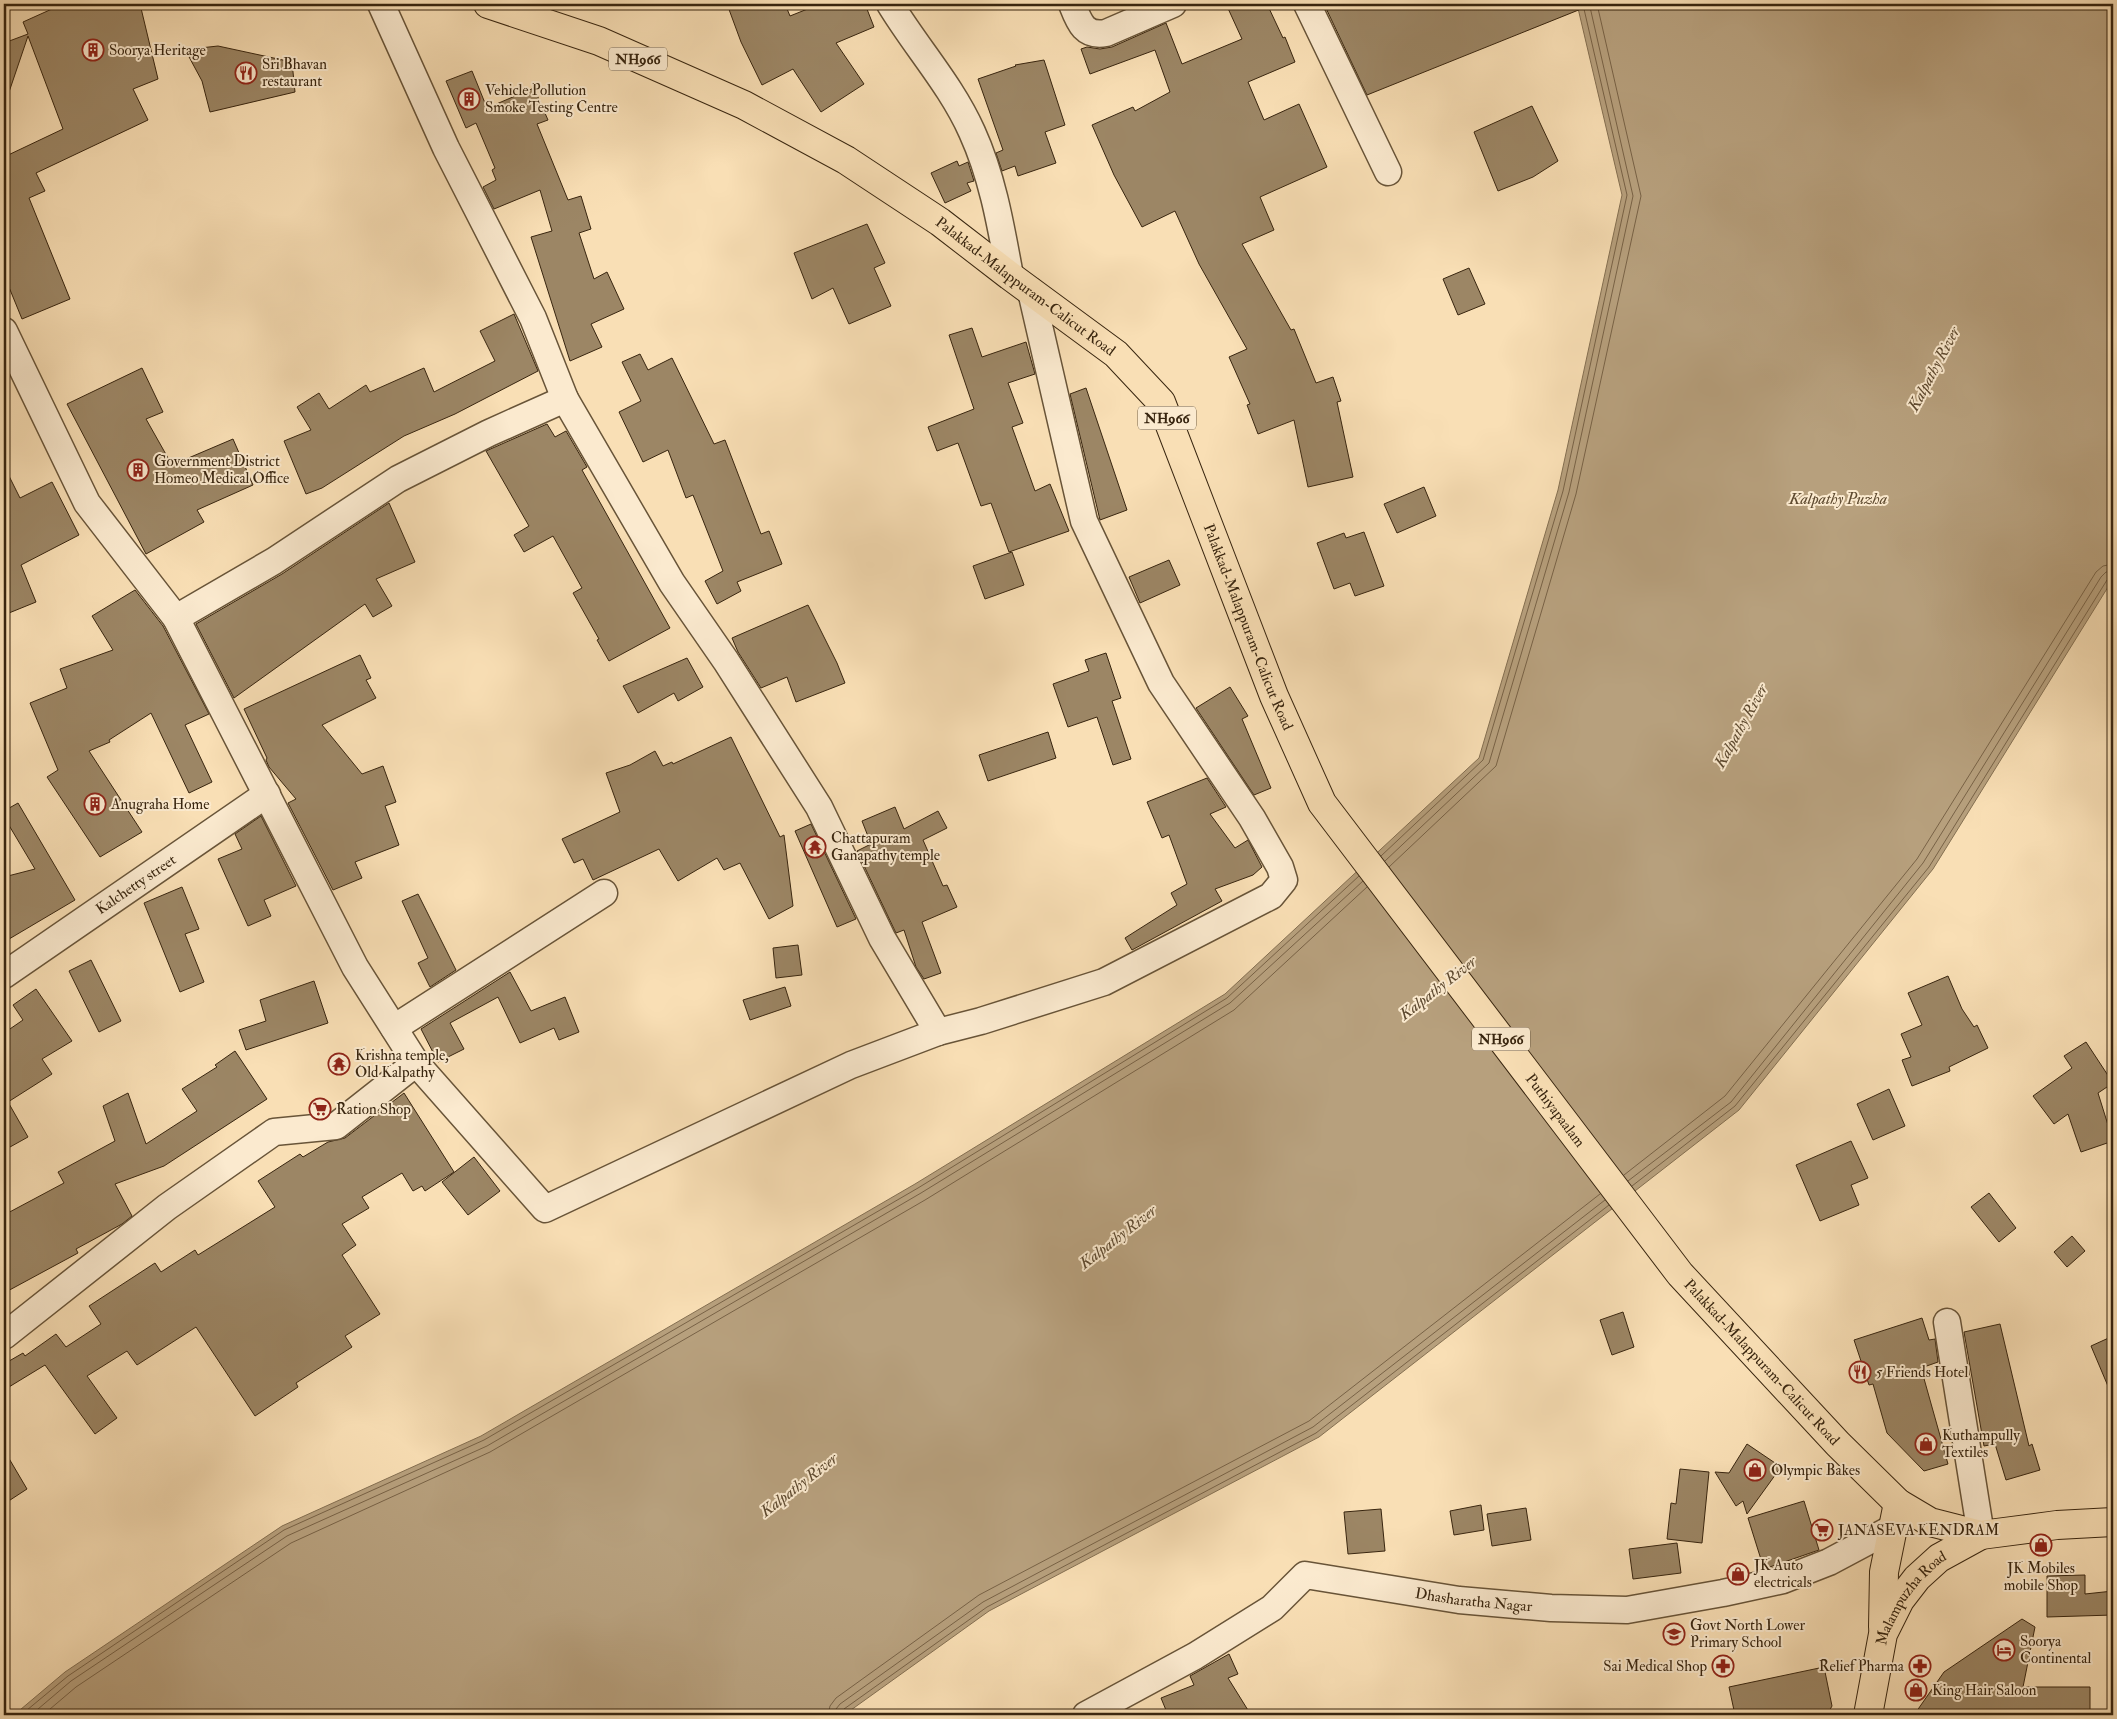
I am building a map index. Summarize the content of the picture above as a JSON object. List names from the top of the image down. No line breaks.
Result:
{"streets":{"main road":["NH966","Palakkad-Malappuram-Calicut Road","Puthiyapaalam","Malampuzha Road"],"street":["Kalchetty street","Dhasharatha Nagar"]},"crossings":[["Palakkad-Malappuram-Calicut Road","Puthiyapaalam"],["Palakkad-Malappuram-Calicut Road","Dhasharatha Nagar"],["Palakkad-Malappuram-Calicut Road","Malampuzha Road"]],"water":["Kalpathy River","Kalpathy Puzha"],"places":{"building":["Soorya Heritage","Vehicle Pollution Smoke Testing Centre","Government District Homeo Medical Office","Anugraha Home"],"restaurant":["Sri Bhavan restaurant","5 Friends Hotel"],"temple":["Chattapuram Ganapathy temple","Krishna temple, Old Kalpathy"],"supermarket":["Ration Shop","JANASEVA KENDRAM"],"shop":["Kuthampully Textiles","Olympic Bakes","JK Mobiles mobile Shop","JK Auto electricals","King Hair Saloon"],"school or university":["Govt North Lower Primary School"],"hotel":["Soorya Continental"],"pharmacy":["Sai Medical Shop","Relief Pharma"]}}
